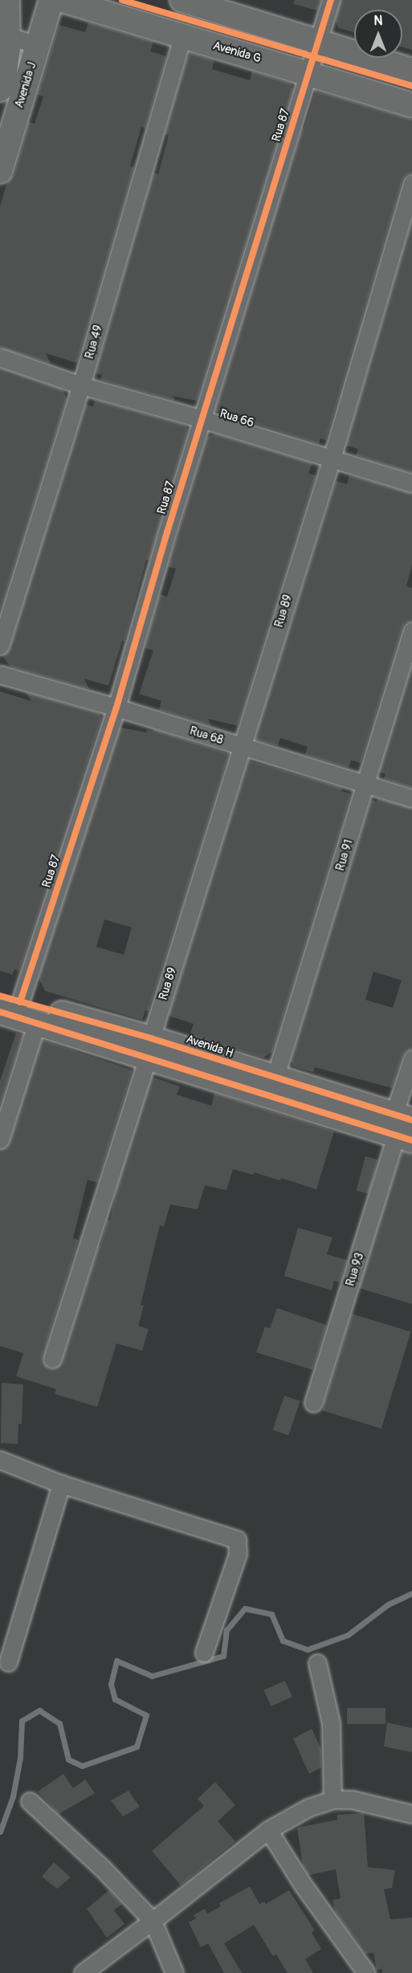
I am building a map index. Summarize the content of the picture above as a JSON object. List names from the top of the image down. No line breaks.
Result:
{"streets":{"street":["Avenida G","Avenida J","Rua 87","Rua 49","Rua 66","Rua 89","Rua 68","Rua 91","Avenida H","Rua 93"]},"crossings":[["Avenida G","Rua 87"],["Avenida G","Rua 49"],["Rua 87","Rua 66"],["Rua 87","Rua 68"],["Rua 87","Avenida H"],["Rua 49","Rua 66"],["Rua 66","Rua 89"],["Rua 89","Rua 68"],["Rua 89","Avenida H"],["Rua 68","Rua 91"],["Rua 91","Avenida H"],["Avenida H","Rua 93"]],"north":"top"}
